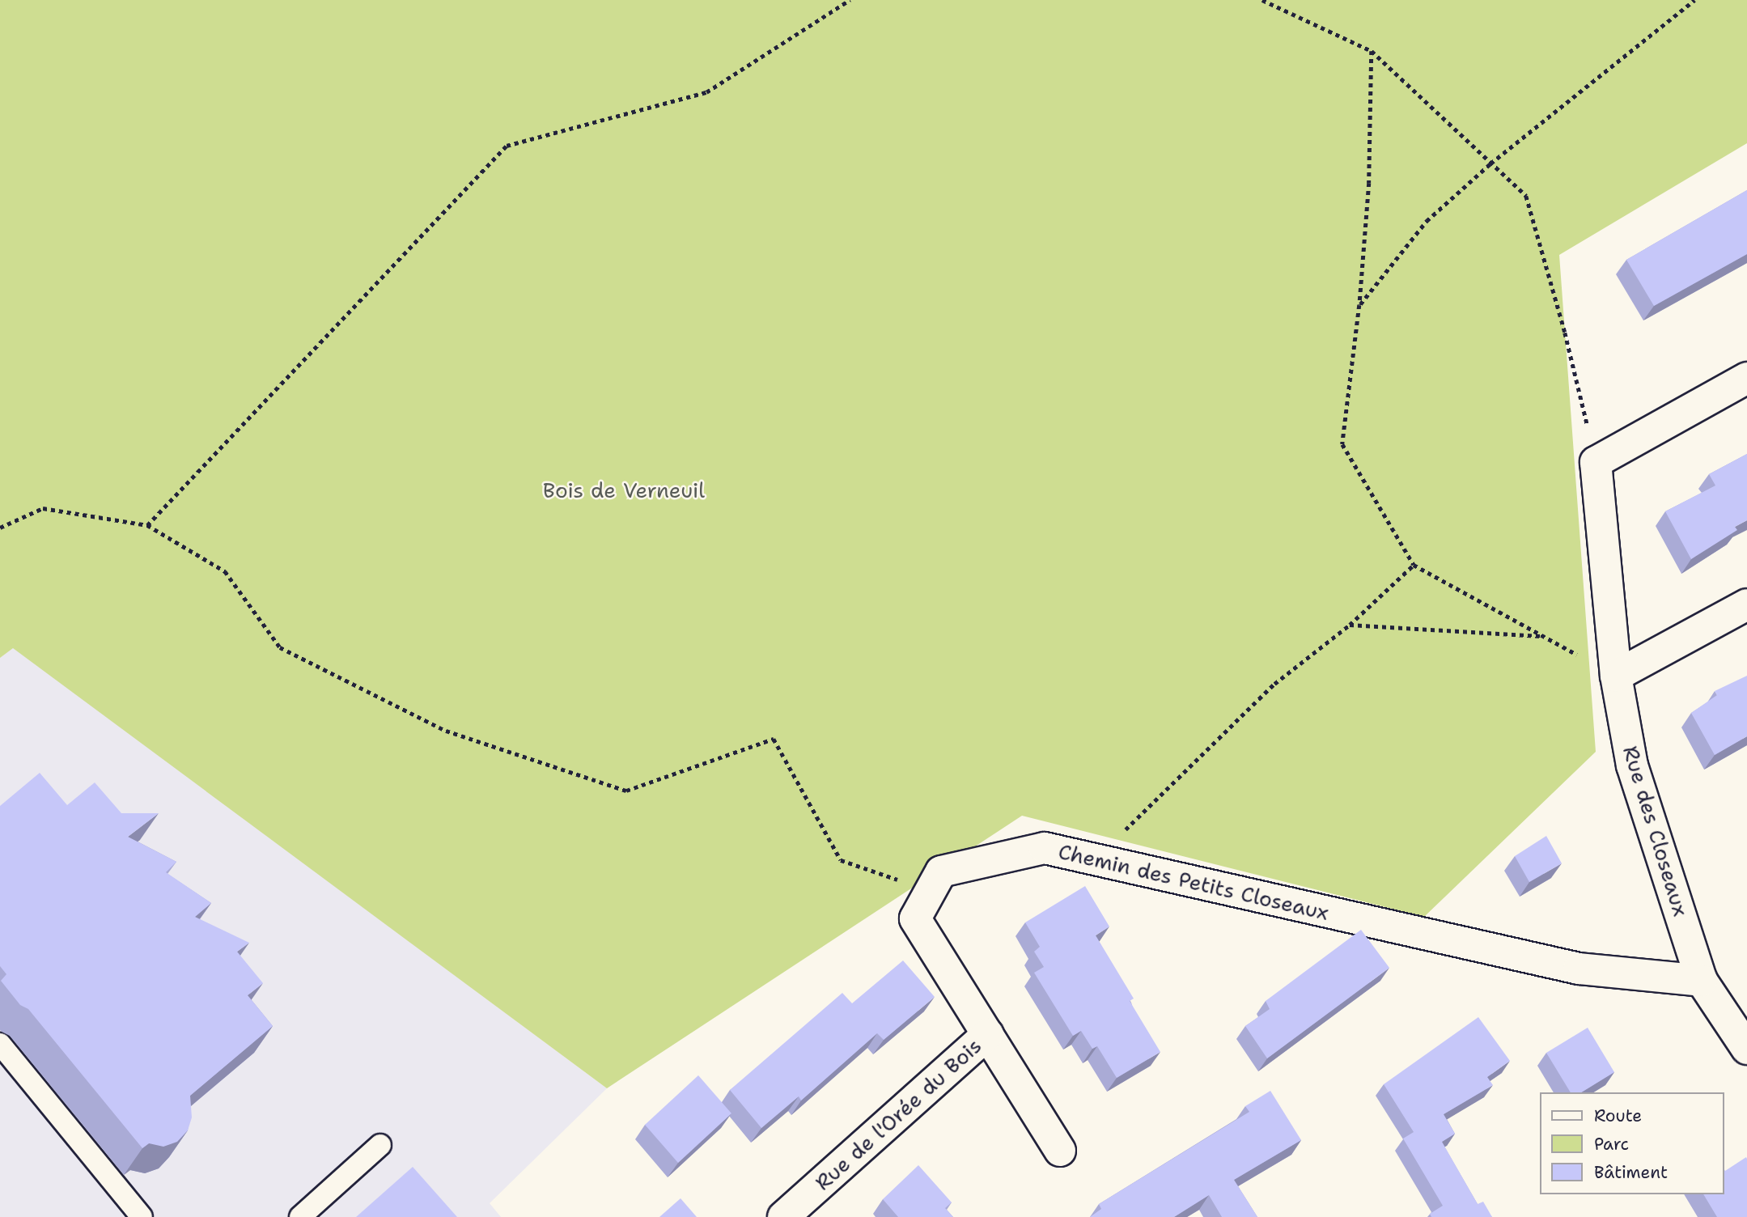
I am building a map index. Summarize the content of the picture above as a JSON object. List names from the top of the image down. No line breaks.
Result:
{"streets":{"street":["Rue des Closeaux","Chemin des Petits Closeaux","Rue de l'Orée du Bois"]},"crossings":[["Rue des Closeaux","Chemin des Petits Closeaux"],["Chemin des Petits Closeaux","Rue de l'Orée du Bois"]],"parks":["Bois de Verneuil"],"legend":["Route","Parc","Bâtiment"]}
